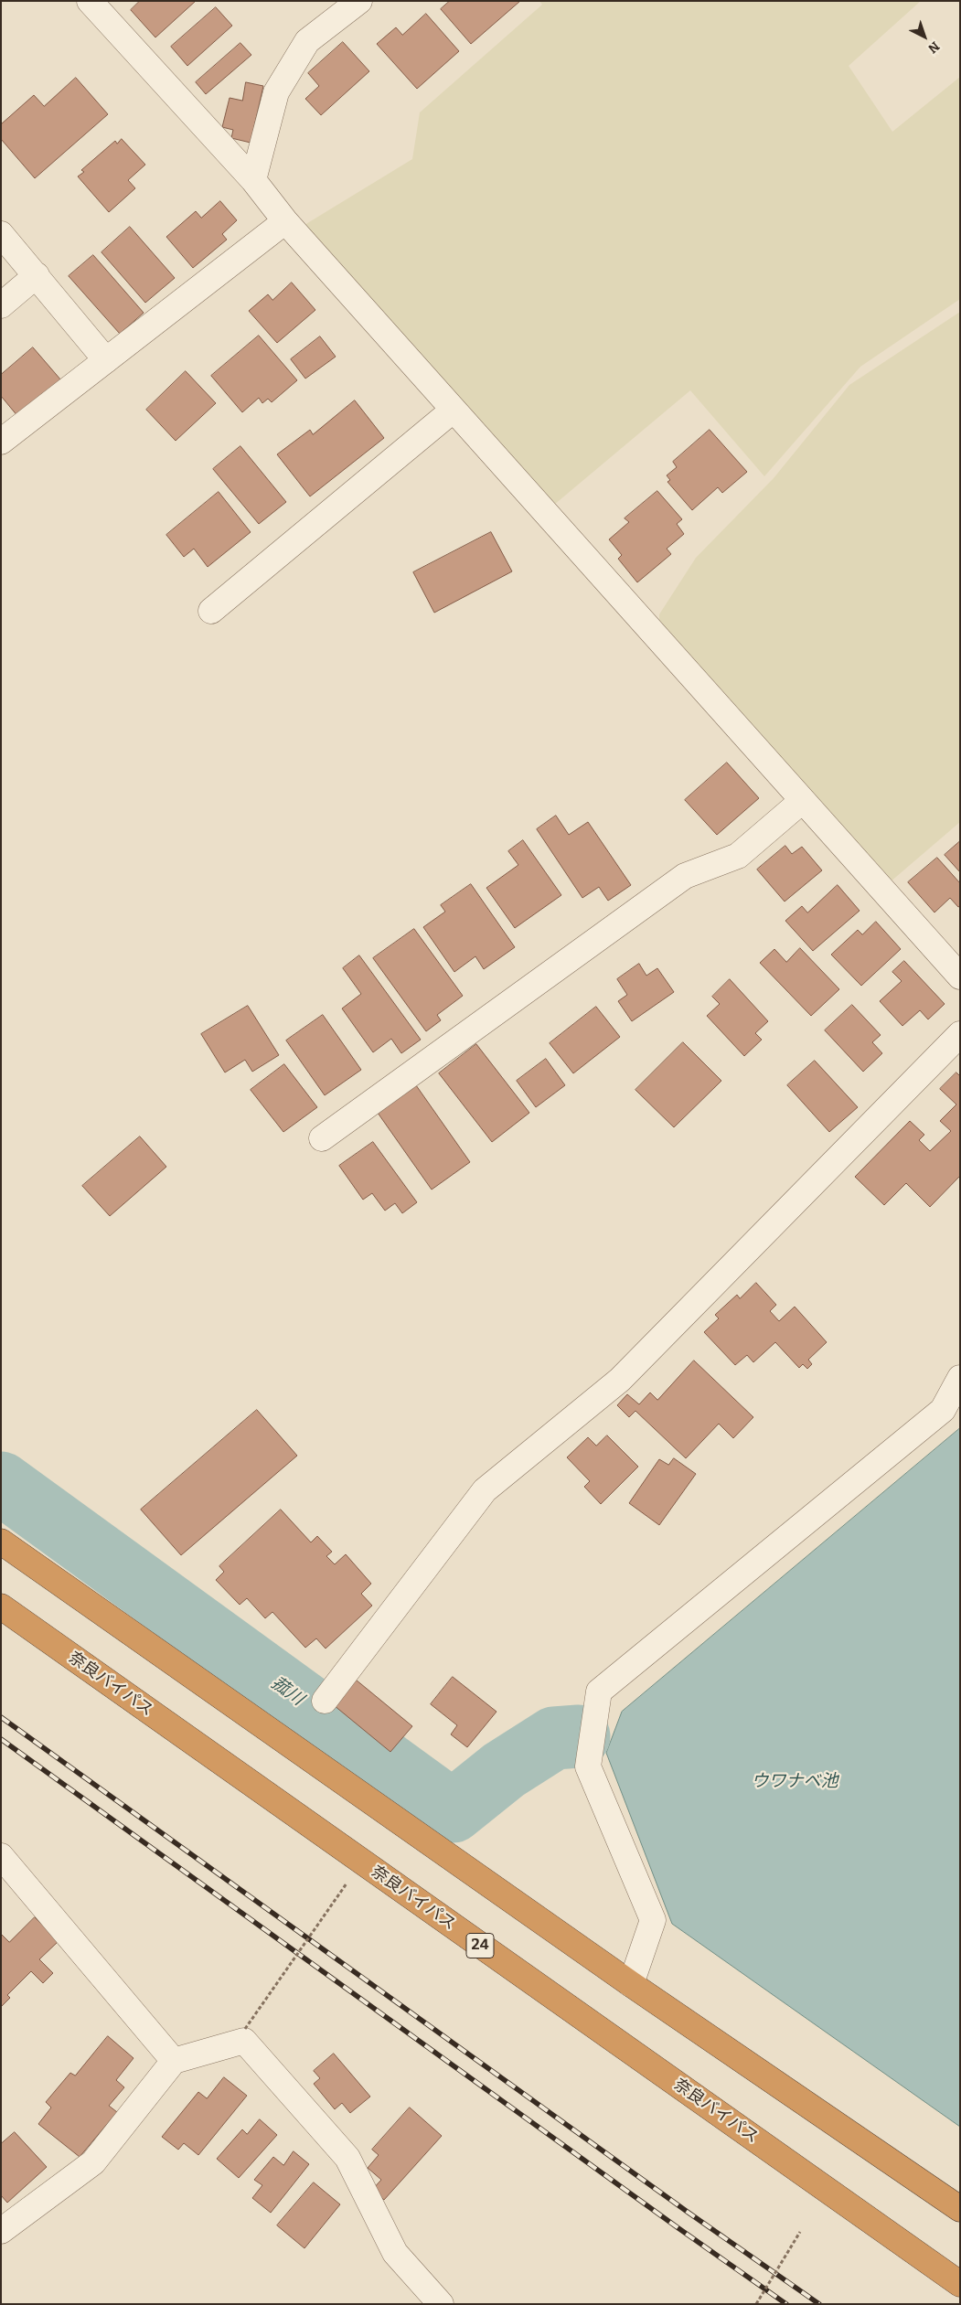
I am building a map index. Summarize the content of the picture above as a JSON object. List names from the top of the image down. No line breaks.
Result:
{"streets":{"highway":["奈良バイパス","24"]},"water":["菰川","ウワナベ池"],"north":"bottom right"}
